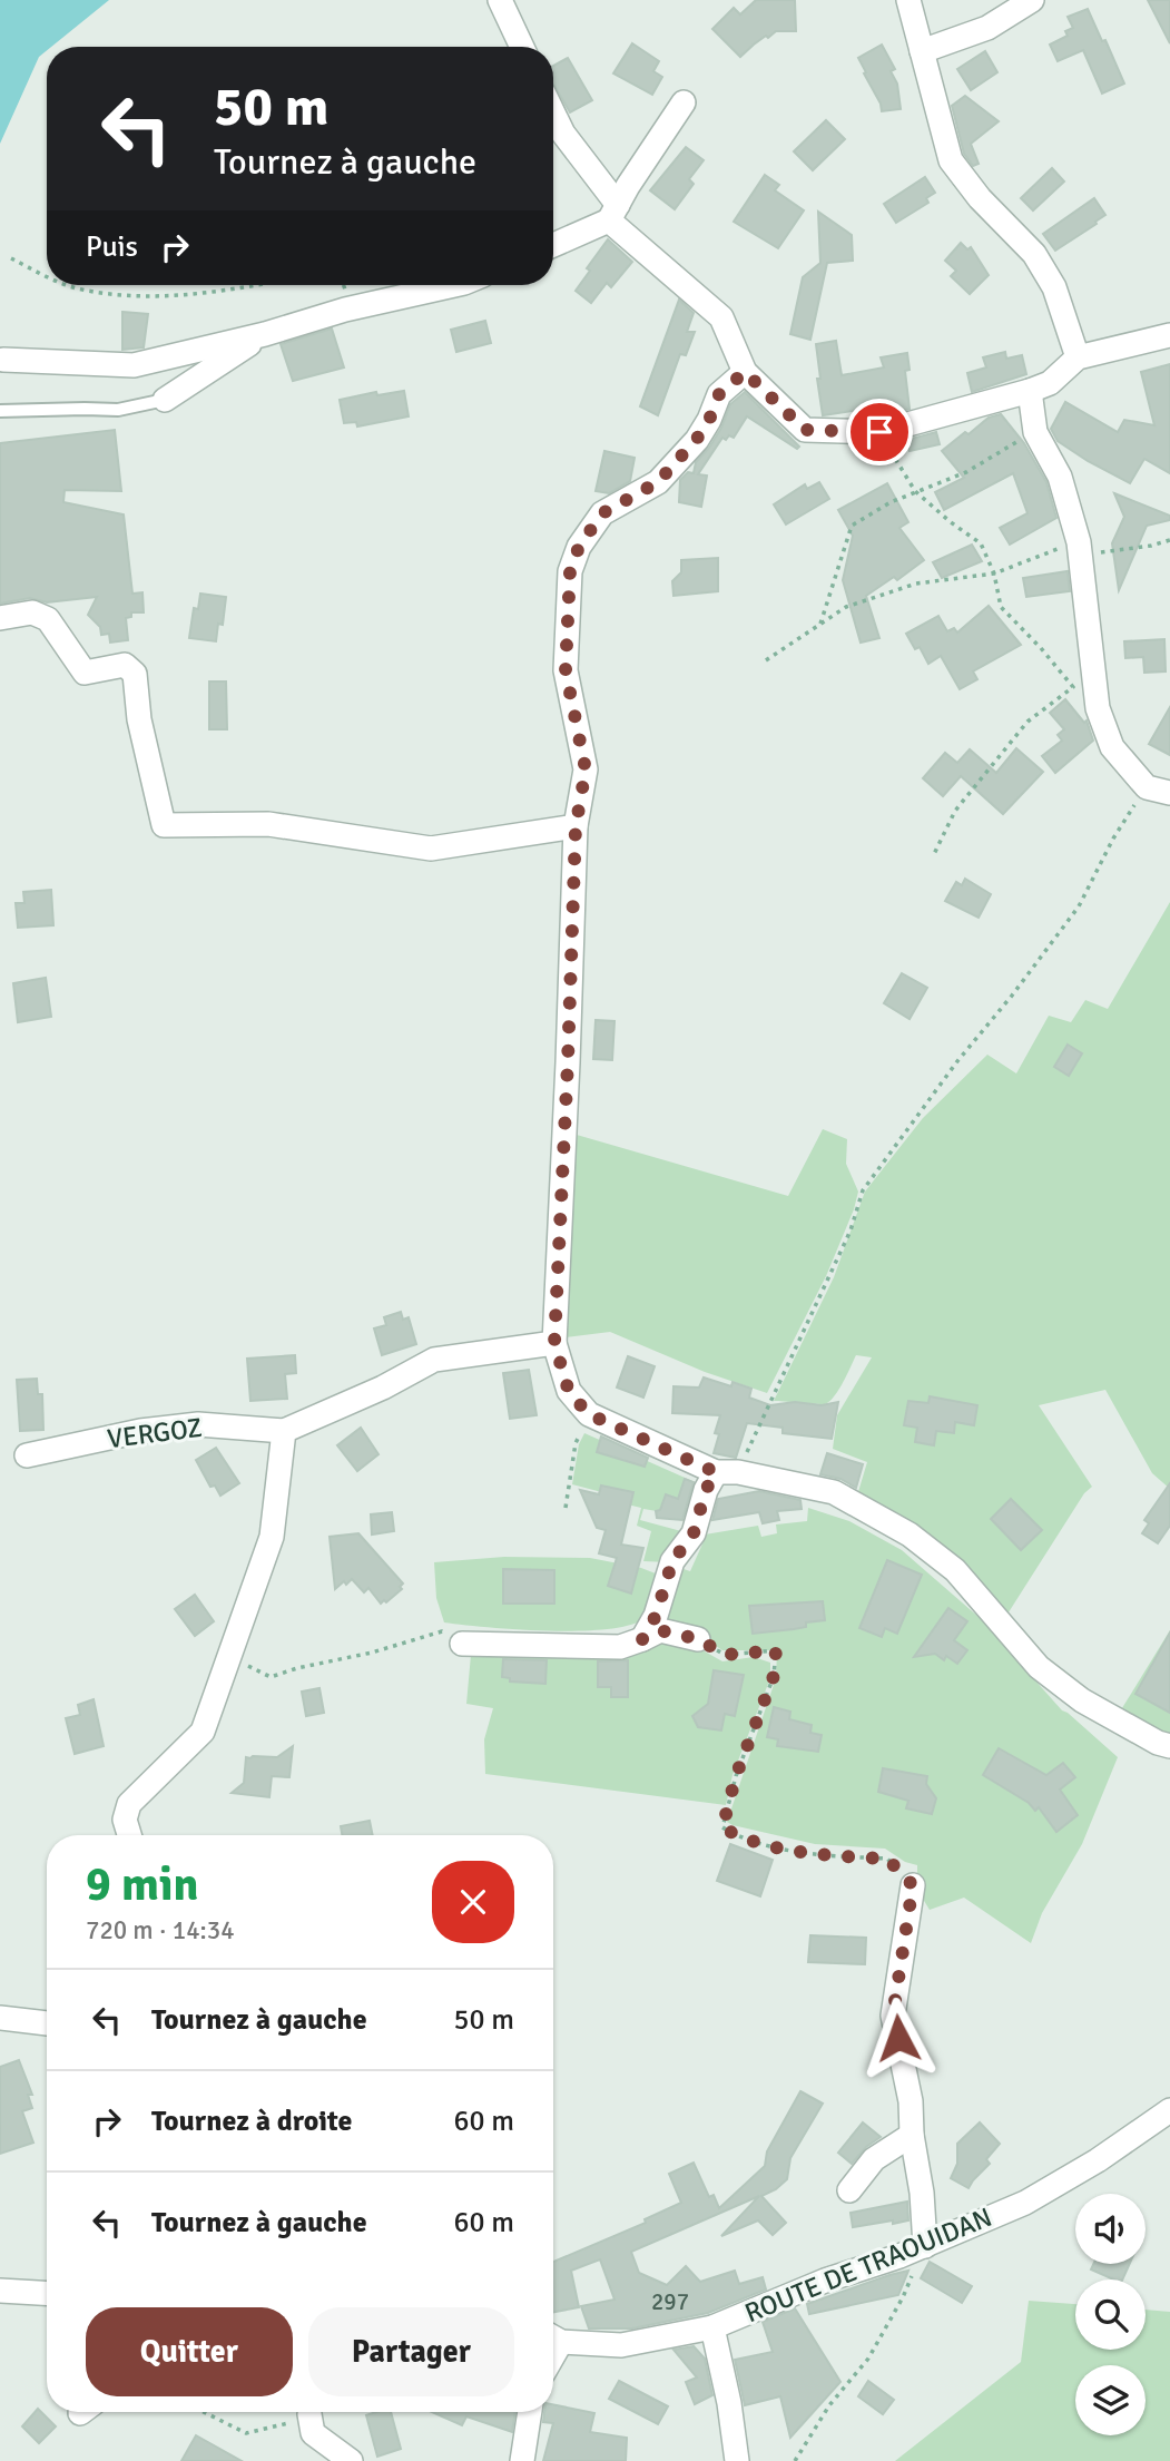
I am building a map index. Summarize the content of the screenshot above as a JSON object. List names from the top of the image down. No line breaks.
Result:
{"streets":{"street":["VERGOZ","ROUTE DE TRAOUIDAN"]},"house_numbers":["297"],"page":{"turn":["50 m","Tournez à gauche"],"then":"Puis","heading":["9 min","720 m · 14:34"],"list":[{"name":"Tournez à gauche","value":"50 m"},{"name":"Tournez à droite","value":"60 m"},{"name":"Tournez à gauche","value":"60 m"}],"buttons":["Quitter","Partager"]}}
